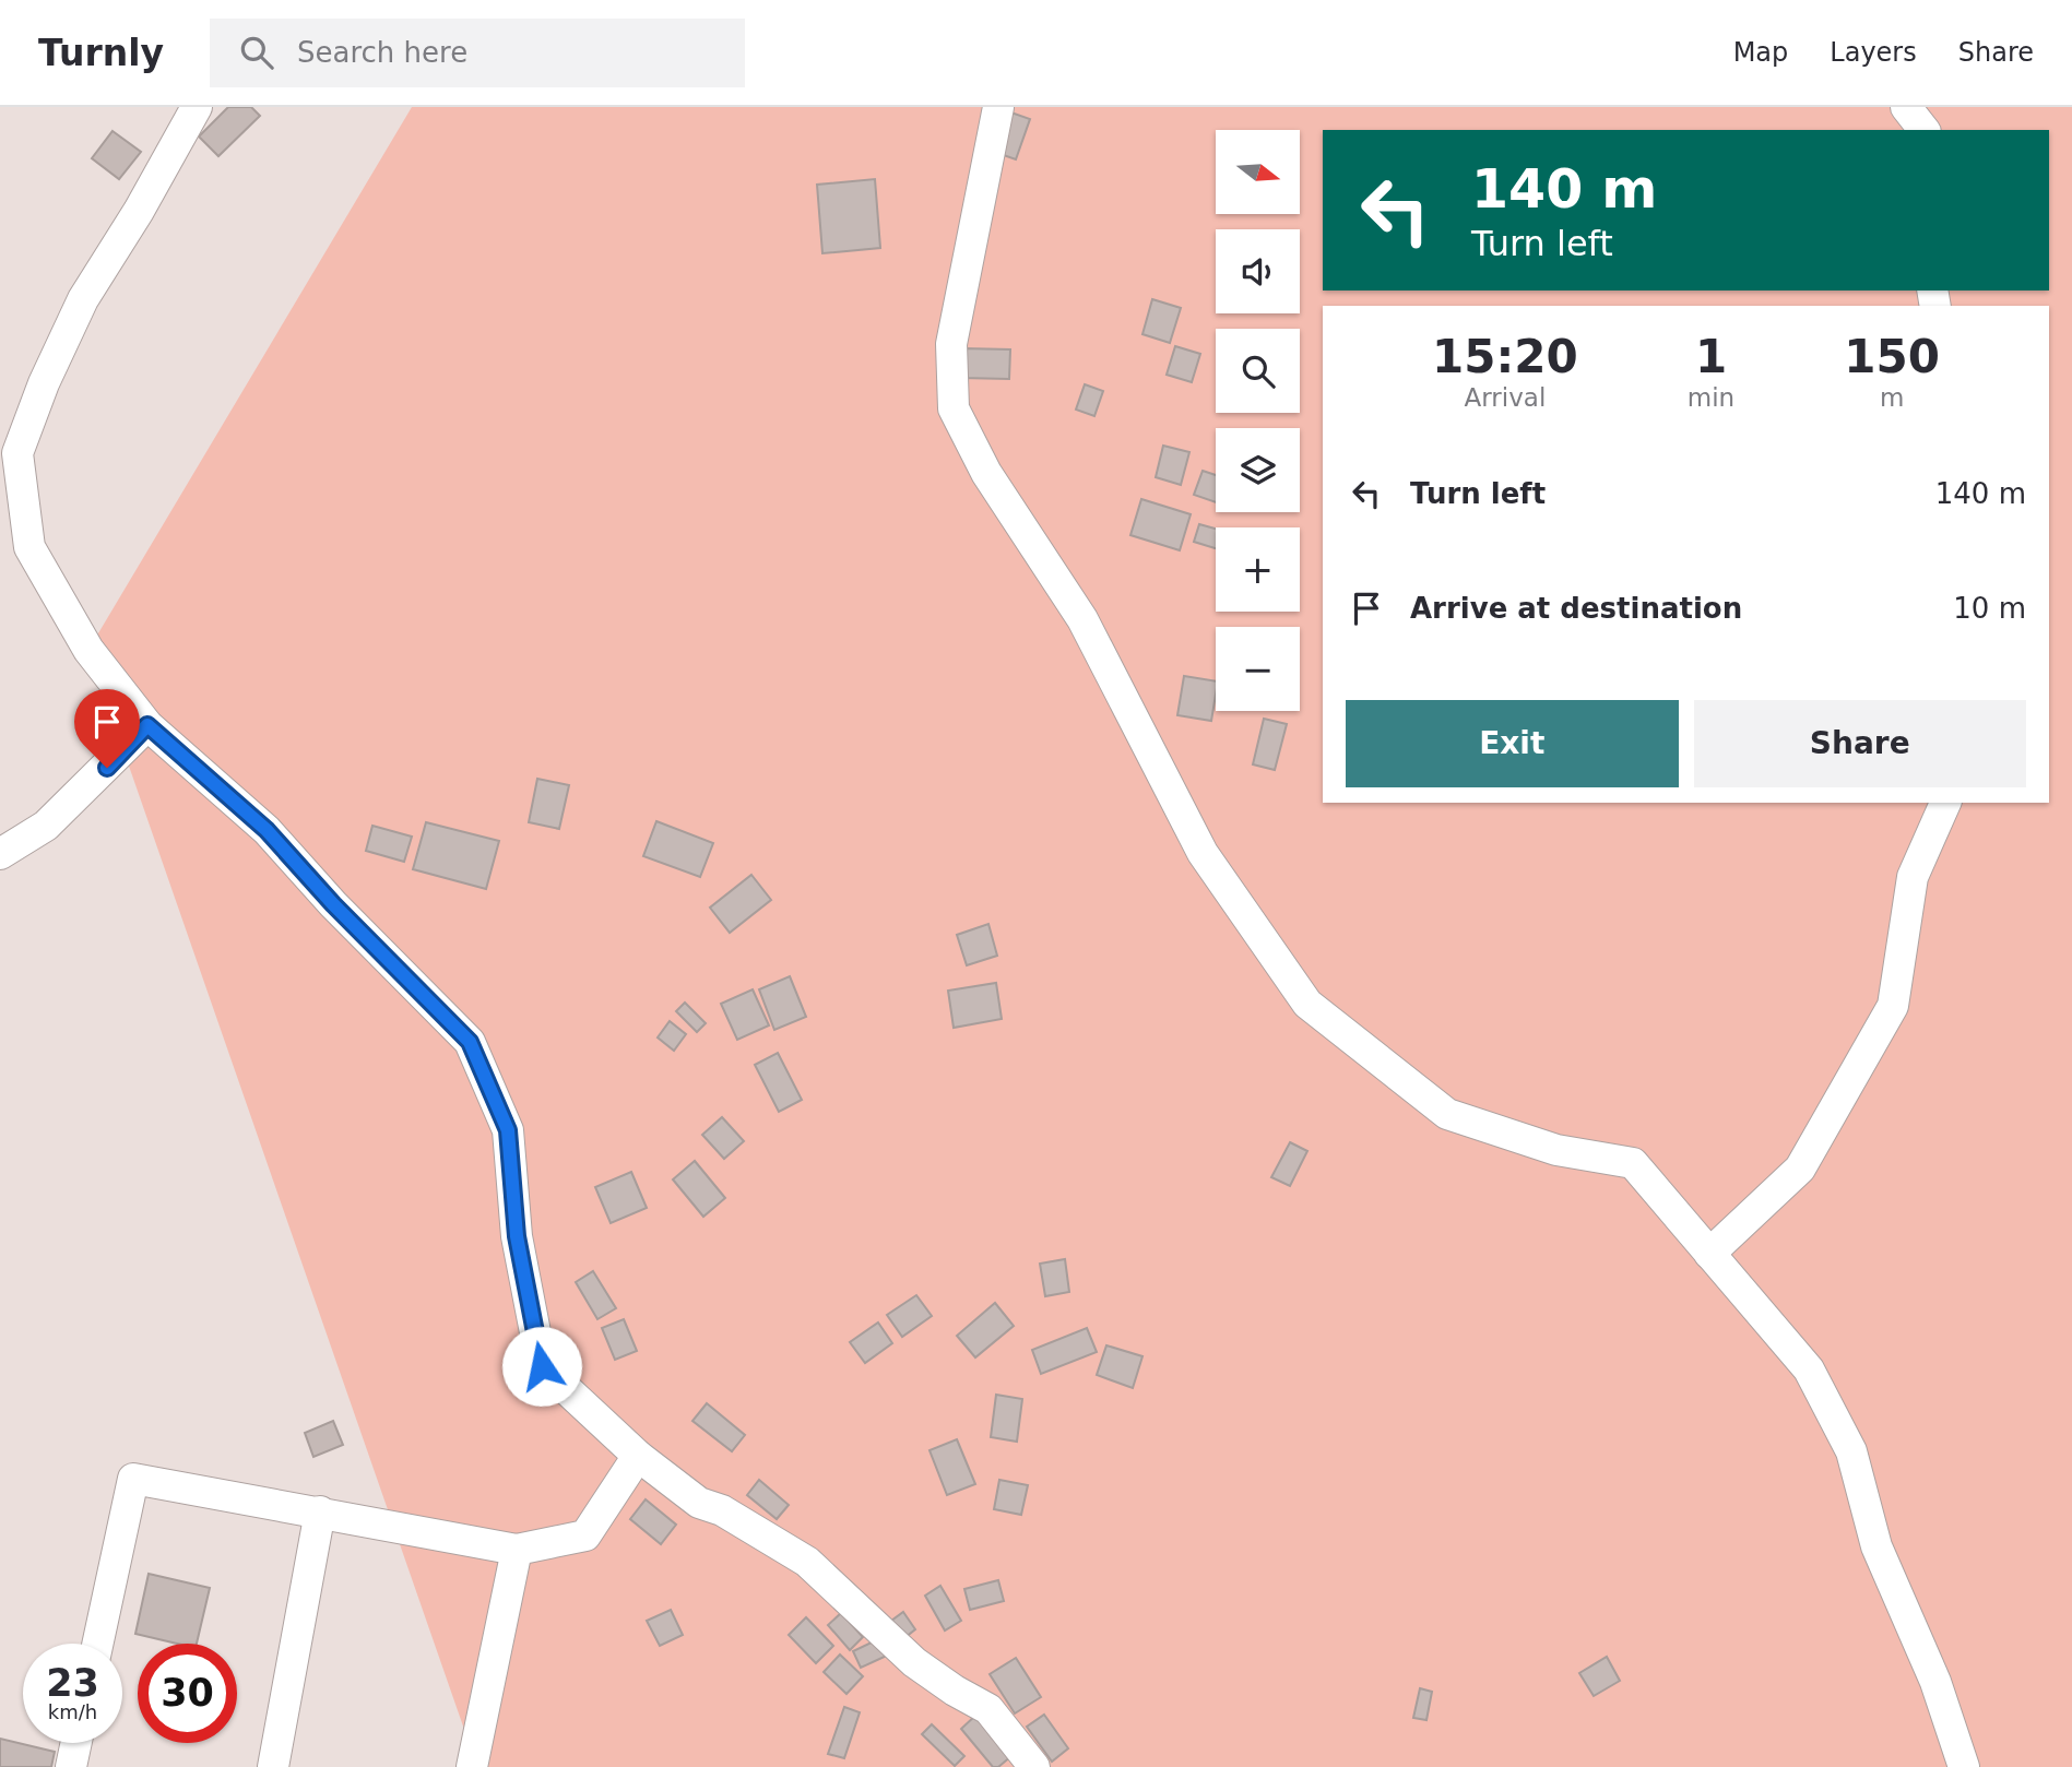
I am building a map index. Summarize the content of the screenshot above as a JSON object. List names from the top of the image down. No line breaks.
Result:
{"north":"right","page":{"header":"Turnly","search":"Search here","nav":["Map","Layers","Share"],"map_buttons":["+","−"],"turn":["140 m","Turn left"],"eta":["15:20","Arrival","1","min","150","m"],"list":[{"name":"Turn left","value":"140 m"},{"name":"Arrive at destination","value":"10 m"}],"buttons":["Exit","Share"],"speed":"23 km/h","limit":"30"}}
